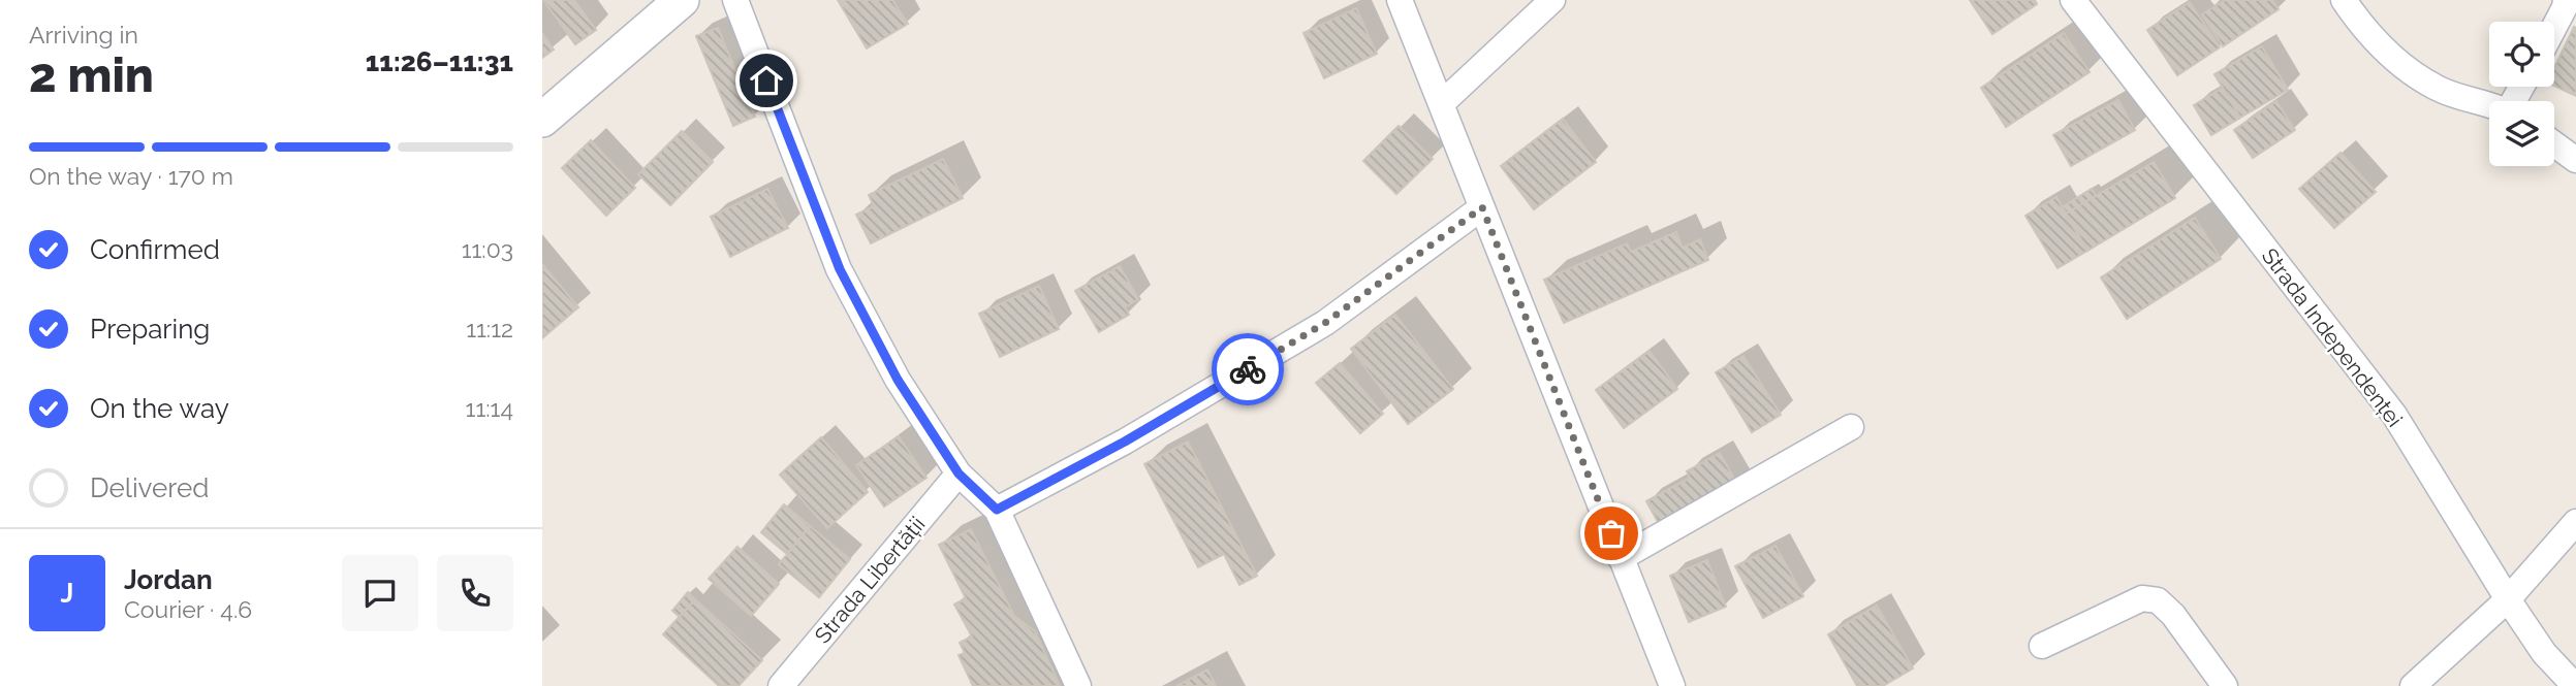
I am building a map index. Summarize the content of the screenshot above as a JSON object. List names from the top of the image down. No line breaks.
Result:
{"streets":{"street":["Strada Independenței","Strada Libertății"]},"page":{"heading":["2 min","Arriving in","11:26–11:31"],"panel":["Jordan","Courier · 4.6"],"bar":"On the way · 170 m","list":[["Confirmed","11:03"],["Preparing","11:12"],["On the way","11:14"],"Delivered"],"round":"J"}}
